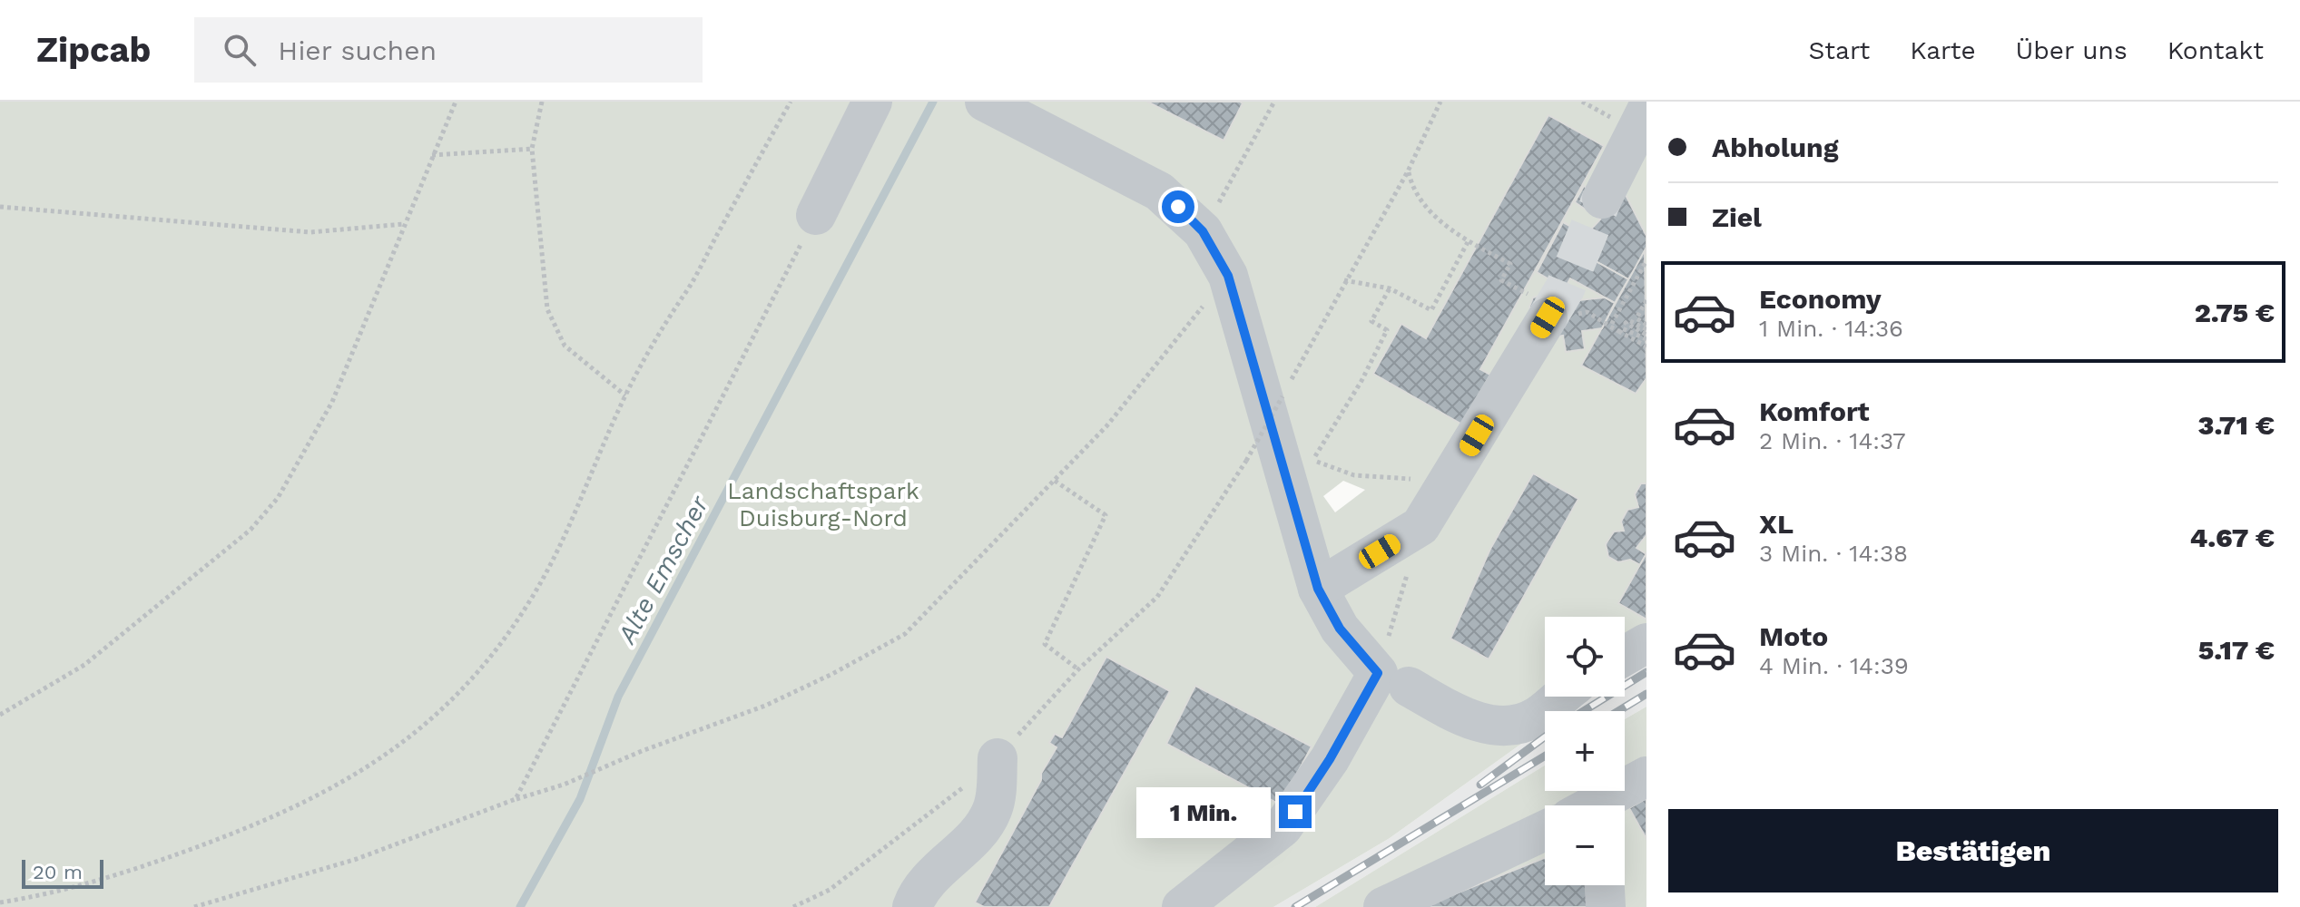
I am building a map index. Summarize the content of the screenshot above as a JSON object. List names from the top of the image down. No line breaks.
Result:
{"water":["Alte Emscher"],"parks":["Landschaftspark Duisburg-Nord"],"scale_bar":"20 m","page":{"header":"Zipcab","search":"Hier suchen","nav":["Start","Karte","Über uns","Kontakt"],"banner":["Abholung","Ziel"],"list":[{"name":"Economy","note":"1 Min. · 14:36","value":"2.75 €"},{"name":"Komfort","note":"2 Min. · 14:37","value":"3.71 €"},{"name":"XL","note":"3 Min. · 14:38","value":"4.67 €"},{"name":"Moto","note":"4 Min. · 14:39","value":"5.17 €"}],"map_buttons":["+","−"],"bubble":"1 Min.","buttons":"Bestätigen","scale":"20 m"}}
